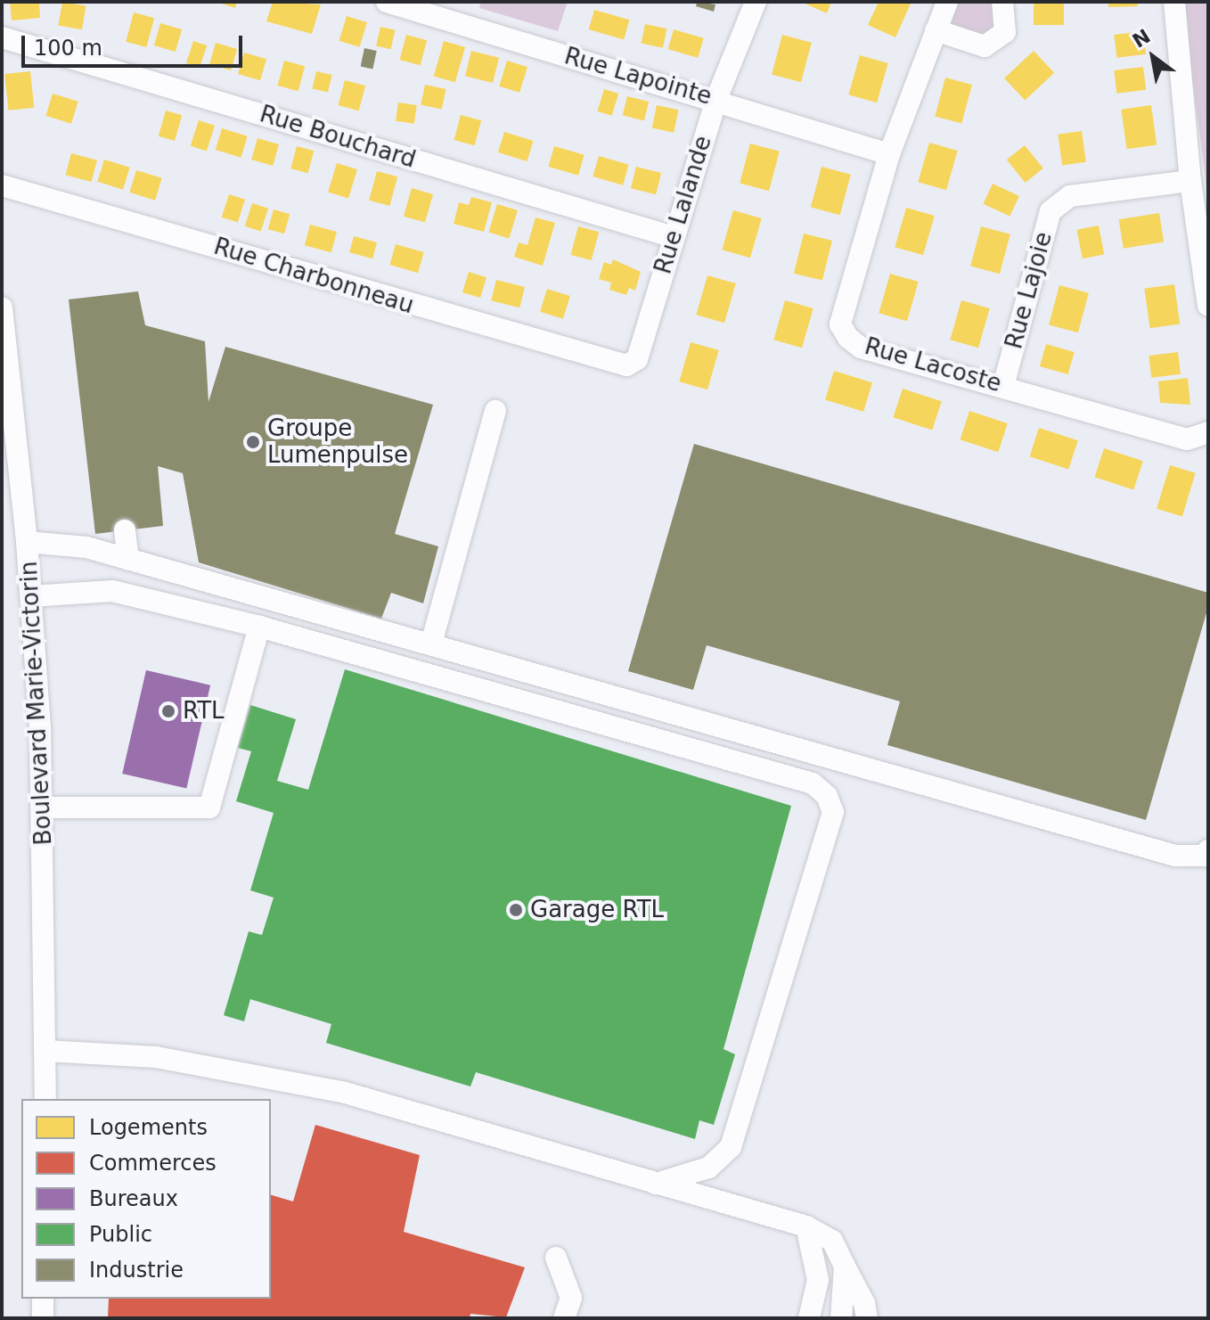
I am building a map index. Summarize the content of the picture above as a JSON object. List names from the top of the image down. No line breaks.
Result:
{"streets":{"street":["Rue Lapointe","Rue Bouchard","Rue Lalande","Rue Charbonneau","Rue Lajoie","Rue Lacoste","Boulevard Marie-Victorin"]},"crossings":[["Rue Lapointe","Rue Lalande"],["Rue Lapointe","Rue Lacoste"],["Rue Bouchard","Rue Lalande"],["Rue Lalande","Rue Charbonneau"],["Rue Lajoie","Rue Lacoste"]],"places":["Groupe Lumenpulse","RTL","Garage RTL"],"legend":["Logements","Commerces","Bureaux","Public","Industrie"],"scale_bar":"100 m","north":"top left"}
